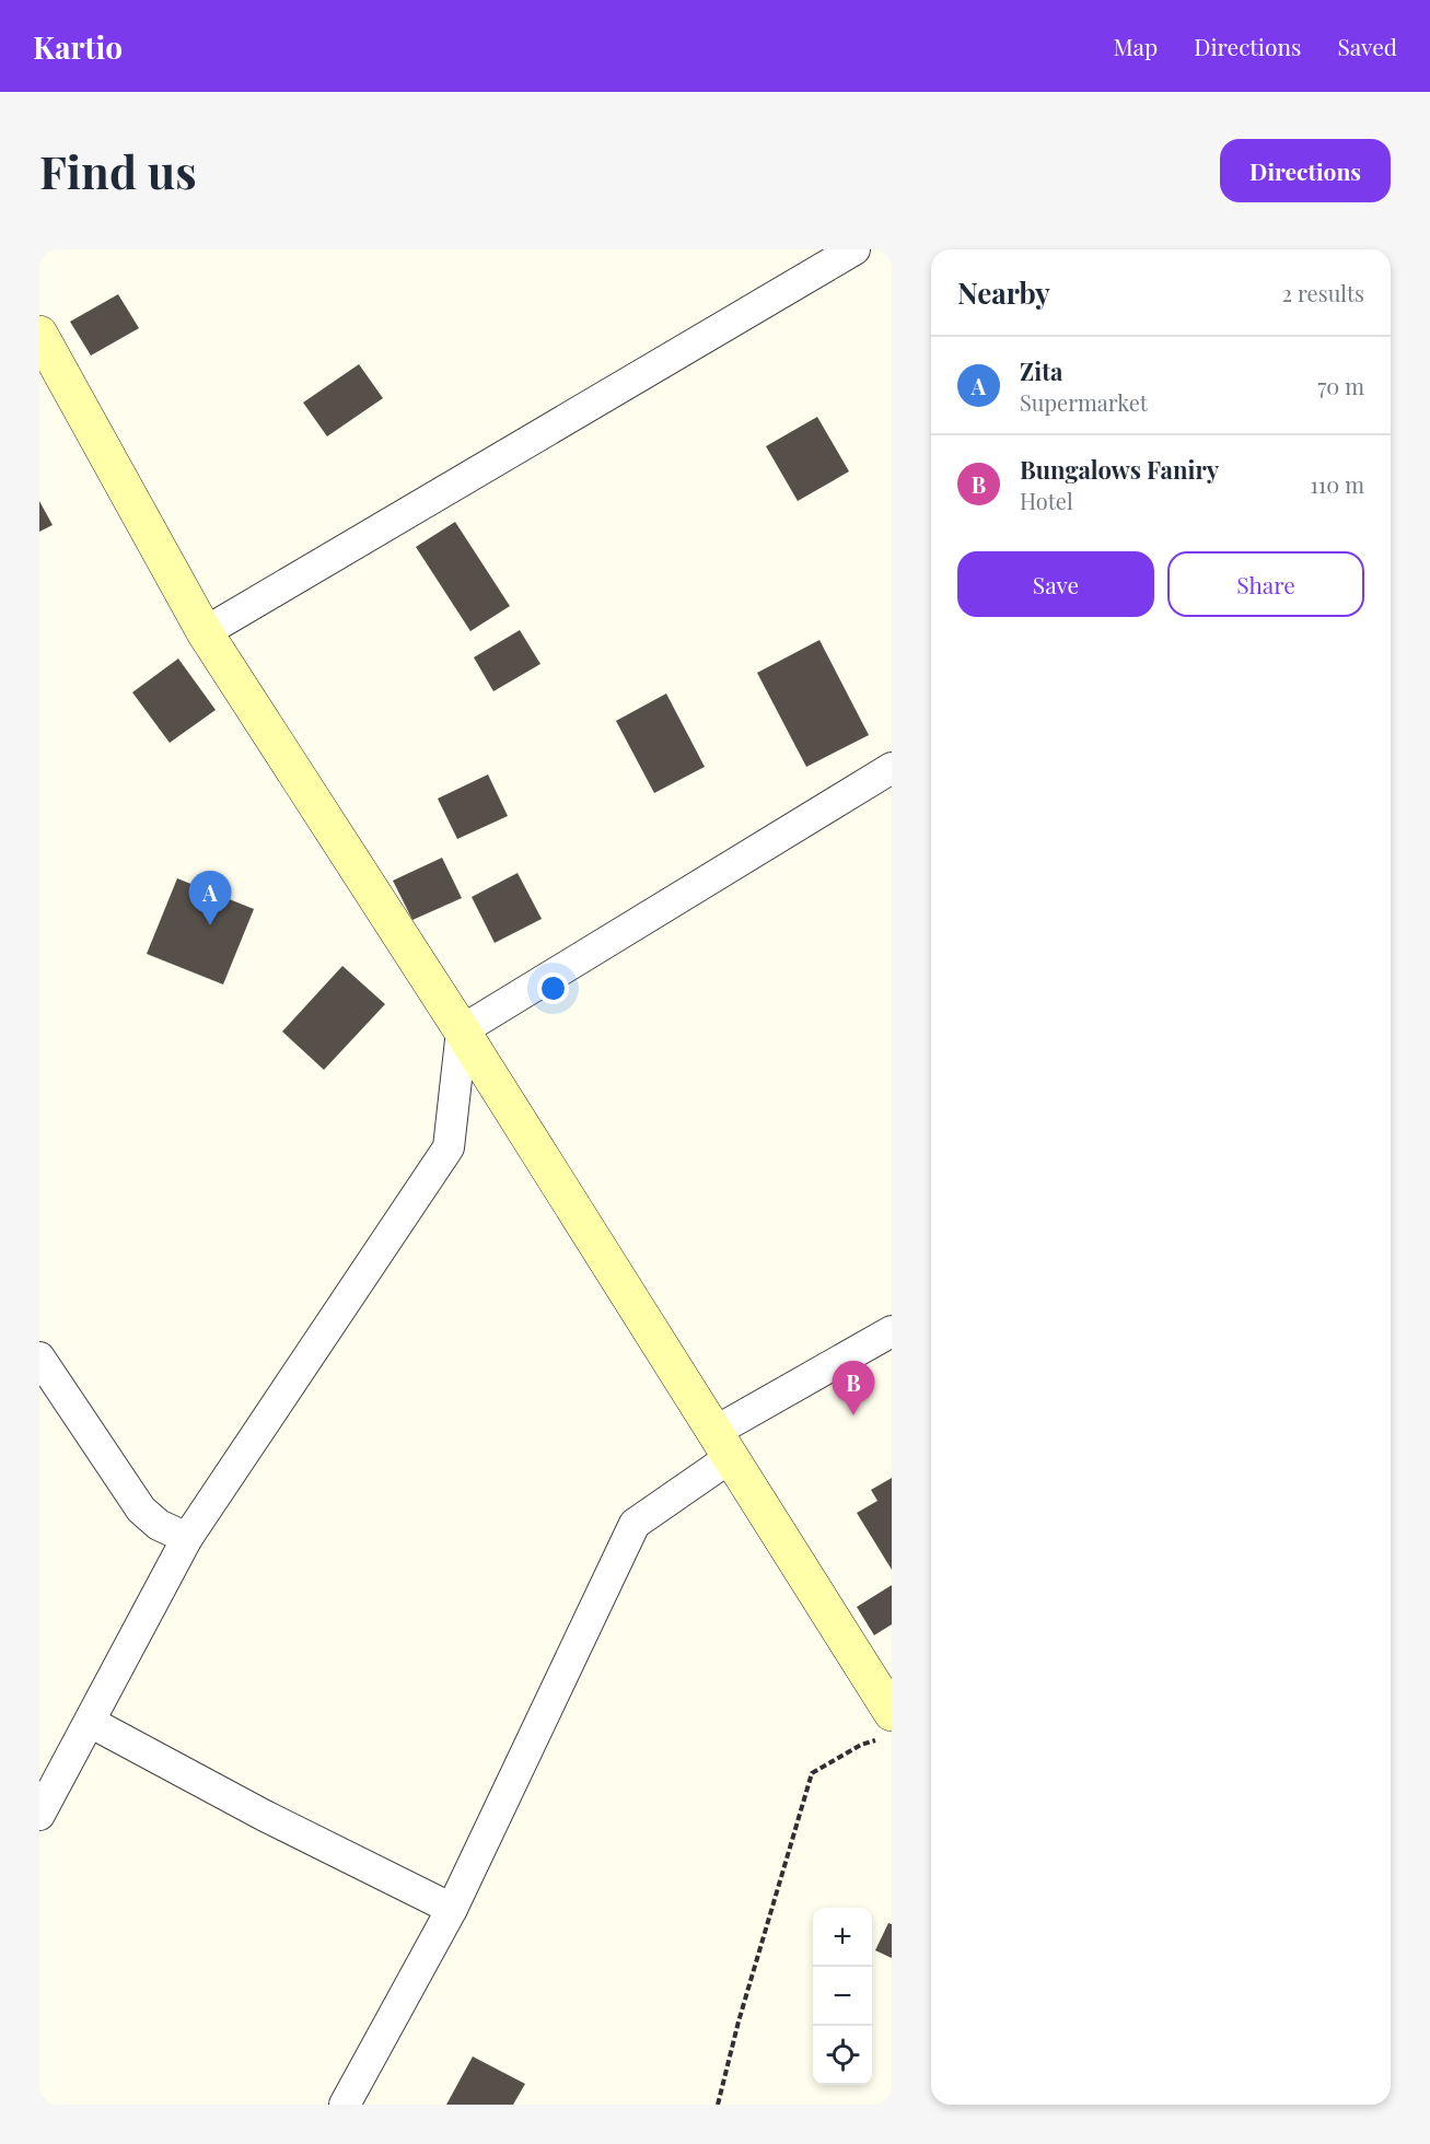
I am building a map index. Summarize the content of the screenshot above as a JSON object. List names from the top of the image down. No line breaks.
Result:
{"page":{"header":"Kartio","nav":["Map","Directions","Saved"],"buttons":["Directions",["Save","Share"]],"title":"Find us","heading":["Nearby","2 results"],"list":[{"mark":"A","name":"Zita","note":"Supermarket","value":"70 m"},{"mark":"B","name":"Bungalows Faniry","note":"Hotel","value":"110 m"}],"pins":["A","B"],"map_buttons":["+","−"]}}
